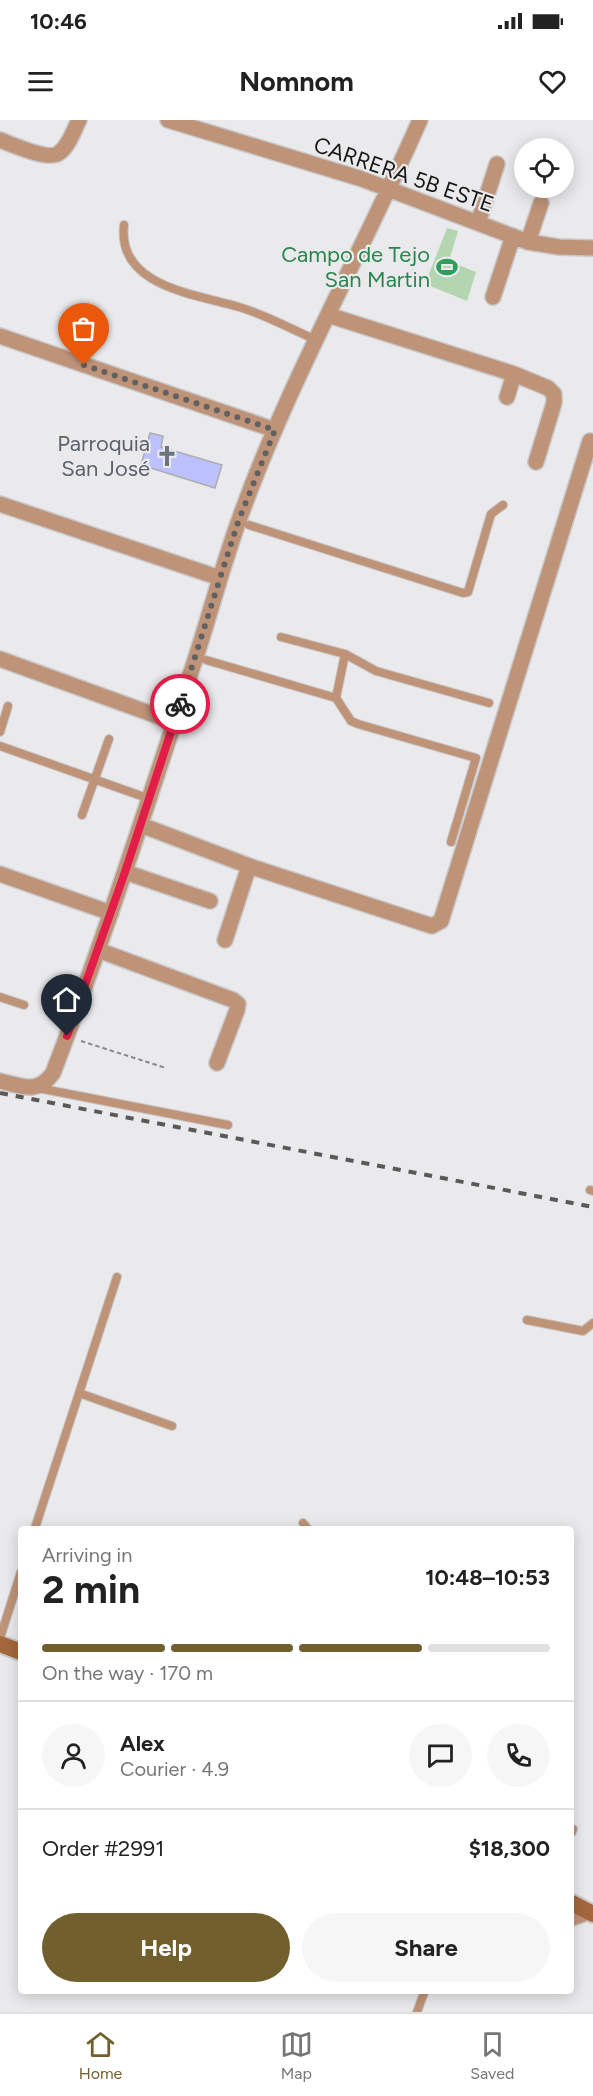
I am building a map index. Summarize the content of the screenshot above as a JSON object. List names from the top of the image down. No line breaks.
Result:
{"streets":{"street":["CARRERA 5B ESTE"]},"places":{"sports":["Campo de Tejo San Martin"],"church":["Parroquia San José"]},"page":{"status":"10:46","header":"Nomnom","heading":["2 min","Arriving in","10:48–10:53"],"panel":["Alex","Courier · 4.9","Order #2991","$18,300"],"bar":"On the way · 170 m","buttons":["Help","Share"],"tabs":["Home","Map","Saved"]}}
